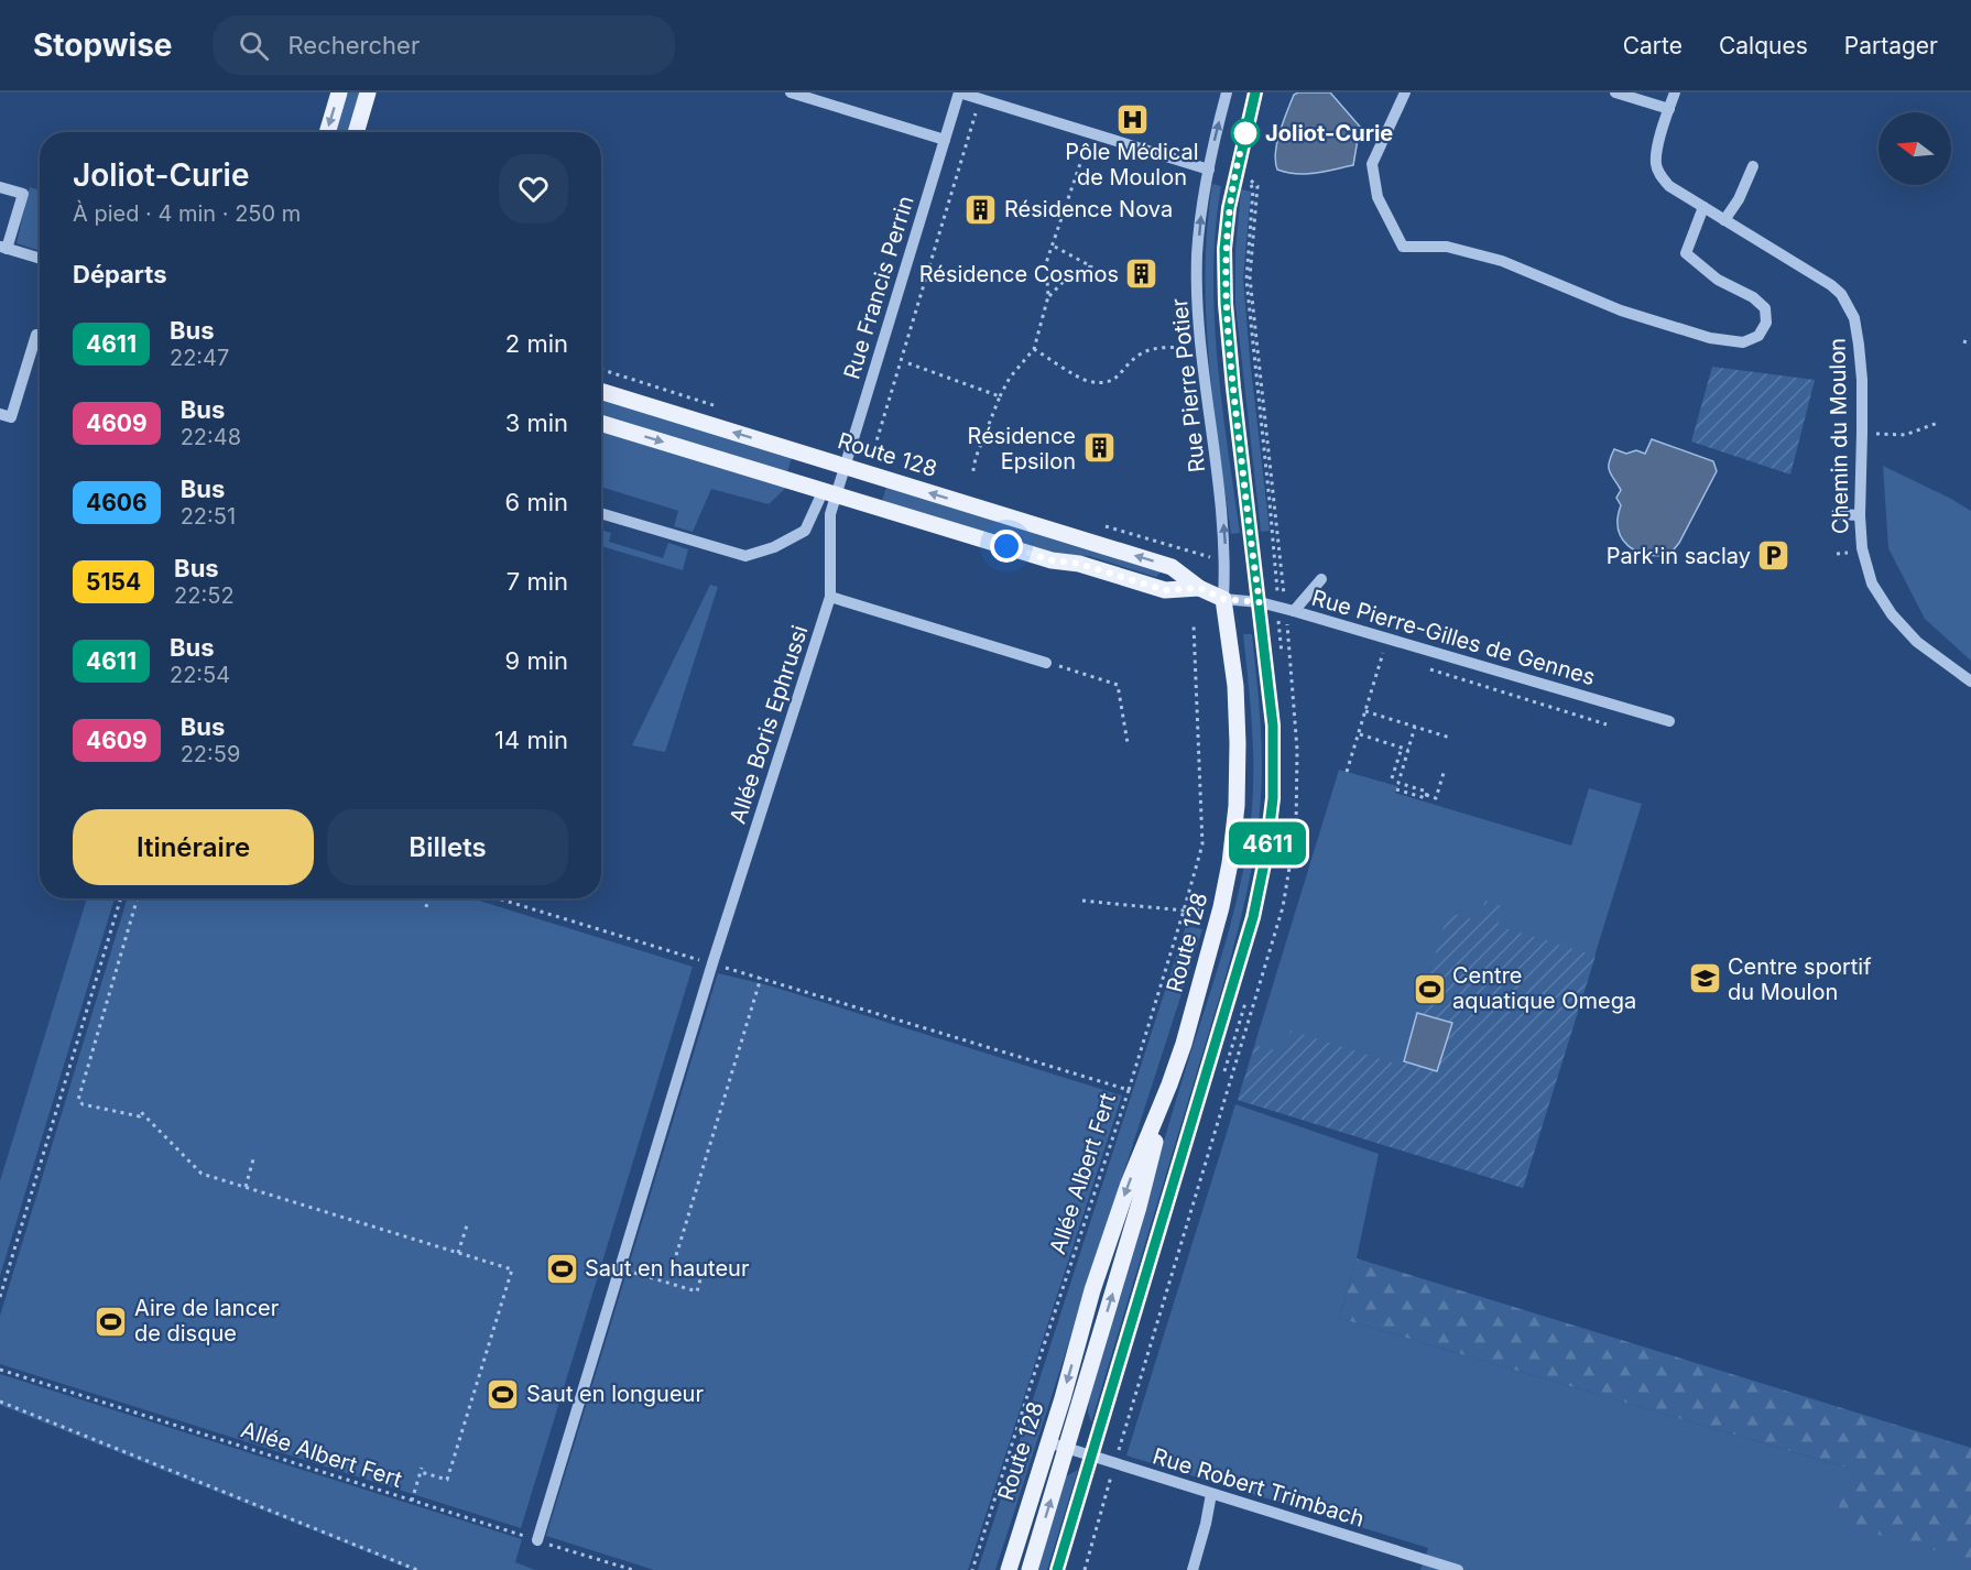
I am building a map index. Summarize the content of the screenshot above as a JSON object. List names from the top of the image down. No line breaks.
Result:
{"streets":{"main road":["Route 128"],"street":["Rue Francis Perrin","Rue Pierre Potier","Chemin du Moulon","Rue Pierre-Gilles de Gennes","Allée Boris Ephrussi","Rue Robert Trimbach"],"path":["Allée Albert Fert"]},"crossings":[["Rue Francis Perrin","Route 128"],["Rue Francis Perrin","Allée Boris Ephrussi"],["Rue Pierre Potier","Route 128"],["Rue Pierre Potier","Rue Pierre-Gilles de Gennes"],["Route 128","Rue Pierre-Gilles de Gennes"],["Route 128","Allée Boris Ephrussi"],["Route 128","Rue Robert Trimbach"],["Allée Boris Ephrussi","Allée Albert Fert"]],"places":{"hospital":["Pôle Médical de Moulon"],"other":["Joliot-Curie"],"building":["Résidence Nova","Résidence Cosmos","Résidence Epsilon"],"parking":["Park'in saclay"],"school or university":["Centre sportif du Moulon"],"sports":["Centre aquatique Omega","Saut en hauteur","Aire de lancer de disque","Saut en longueur"]},"lines":["bus line 4611"],"north":"left","page":{"header":"Stopwise","search":"Rechercher","nav":["Carte","Calques","Partager"],"on_map":"4611","heading":[["Joliot-Curie","À pied · 4 min · 250 m"],"Départs"],"list":[{"mark":"4611","name":"Bus","note":"22:47","value":"2 min"},{"mark":"4609","name":"Bus","note":"22:48","value":"3 min"},{"mark":"4606","name":"Bus","note":"22:51","value":"6 min"},{"mark":"5154","name":"Bus","note":"22:52","value":"7 min"},{"mark":"4611","name":"Bus","note":"22:54","value":"9 min"},{"mark":"4609","name":"Bus","note":"22:59","value":"14 min"}],"buttons":["Itinéraire","Billets"]}}
